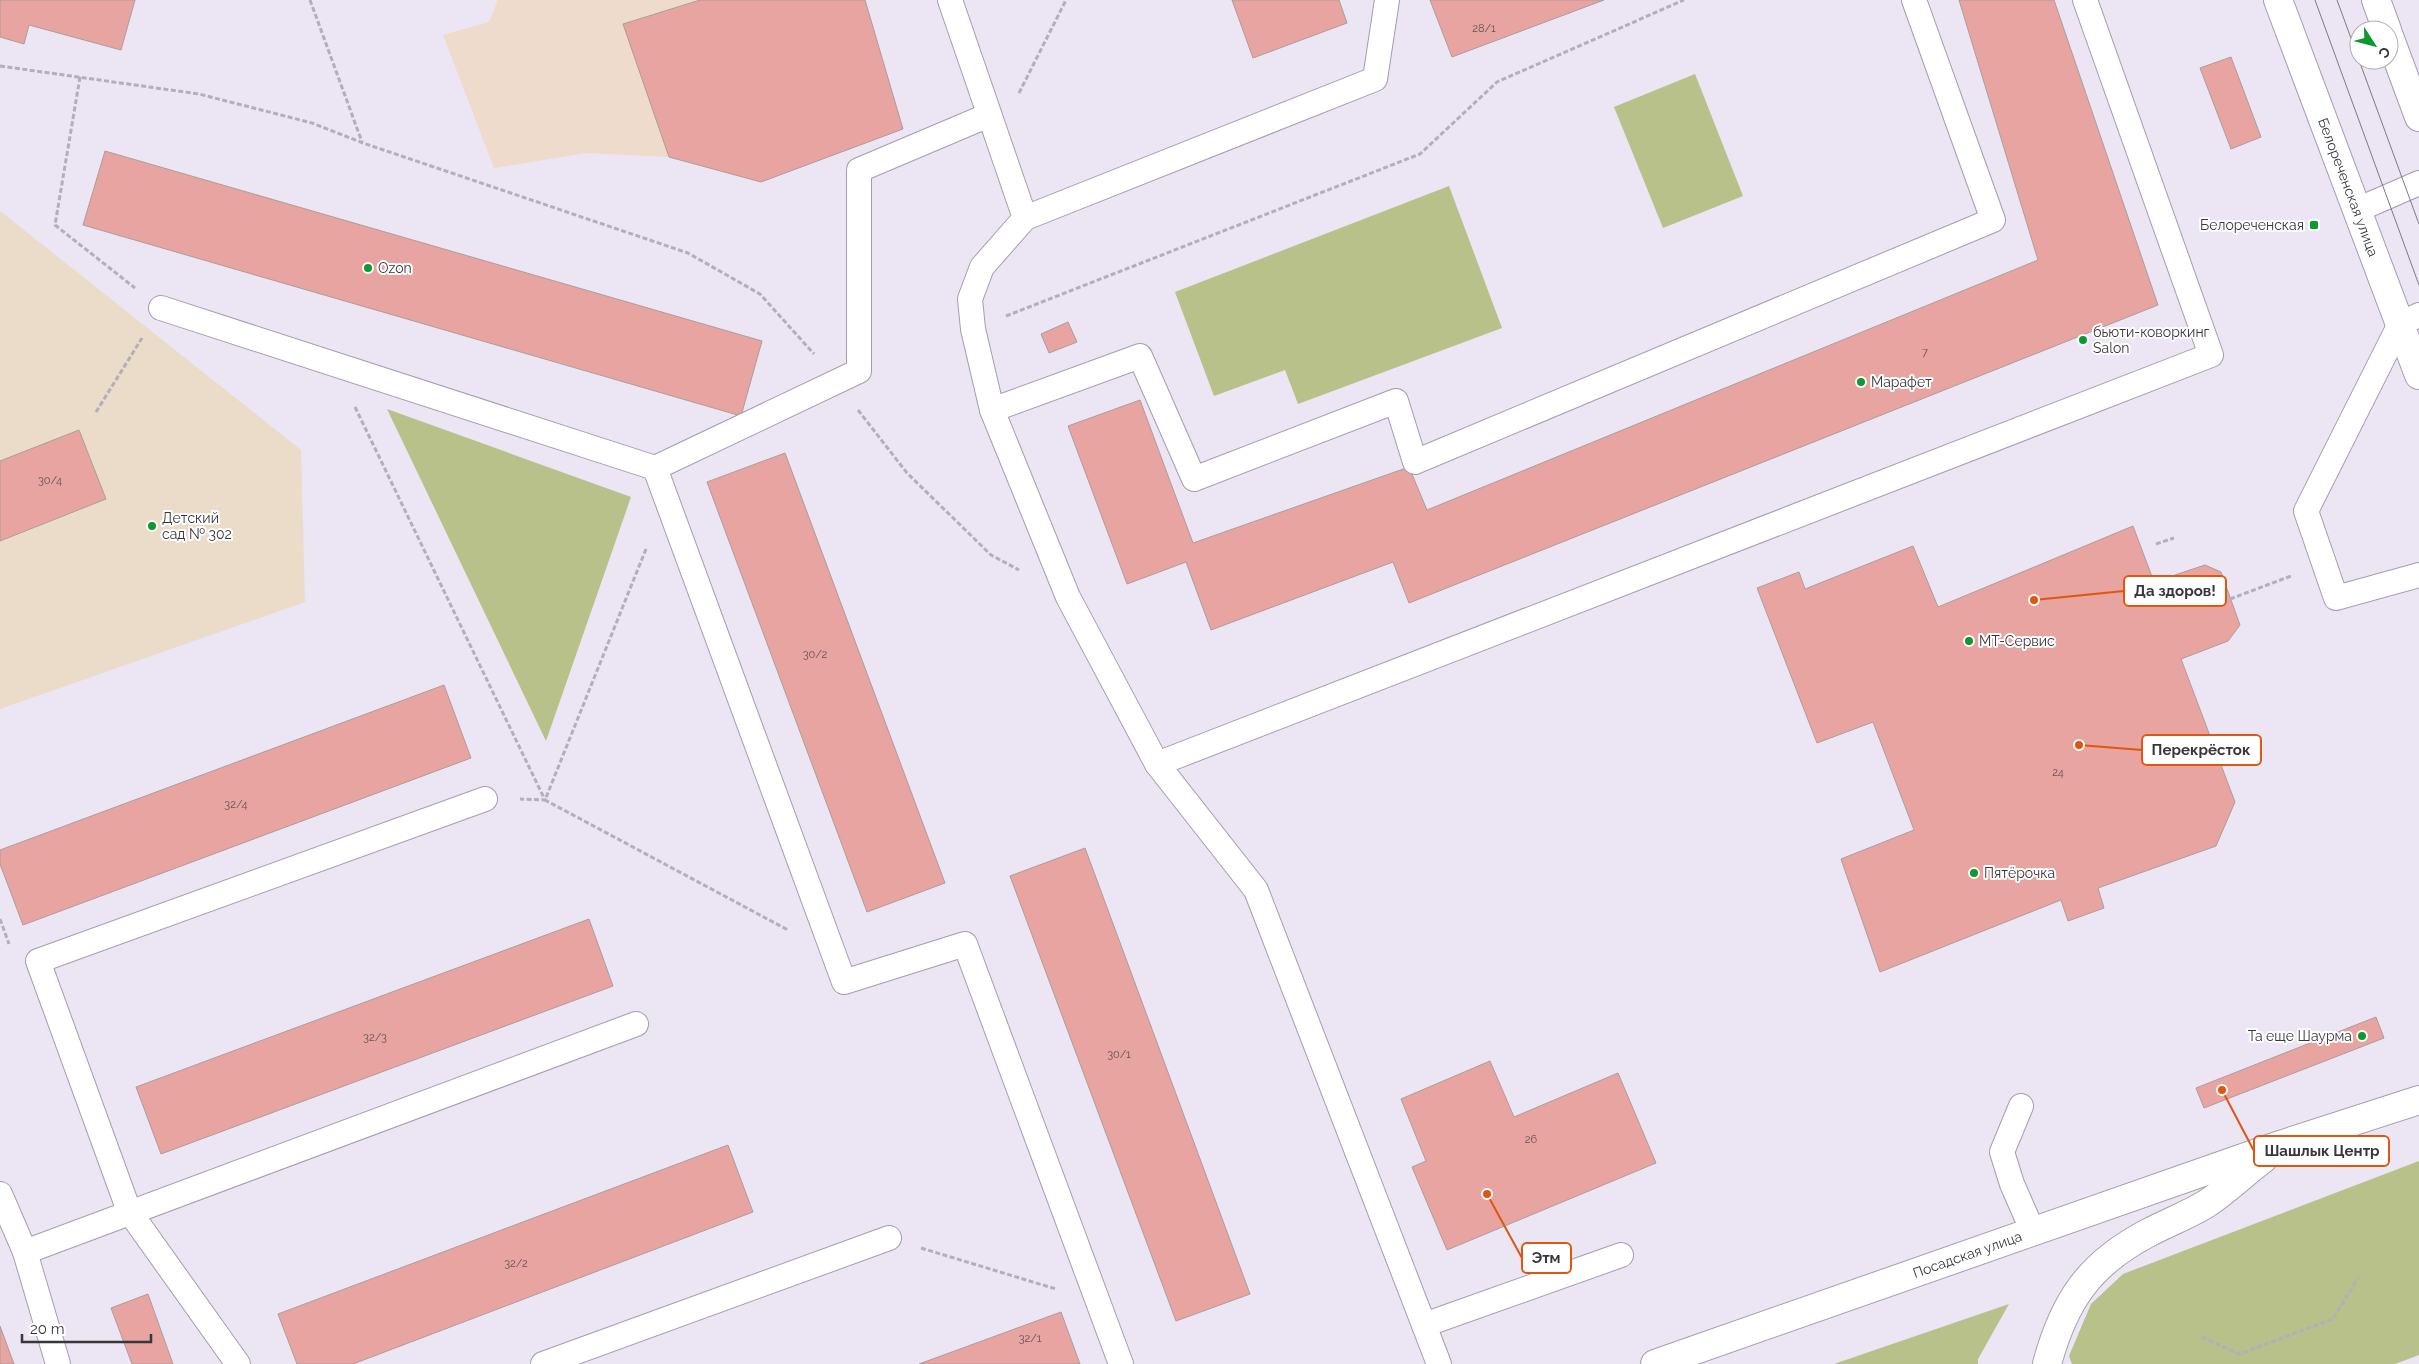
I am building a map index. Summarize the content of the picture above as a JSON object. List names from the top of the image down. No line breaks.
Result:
{"streets":{"street":["Белореченская улица","Посадская улица"]},"places":{"transit":["Белореченская"],"other":["Ozon","бьюти-коворкинг Salon","Марафет","Детский сад № 302","Да здоров!","МТ-Сервис","Перекрёсток","Пятёрочка","Та еще Шаурма","Шашлык Центр","Этм"]},"house_numbers":["28/1","7","30/4","30/2","24","32/4","32/3","30/1","26","32/2","32/1"],"scale_bar":"20 m","north":"bottom right"}
